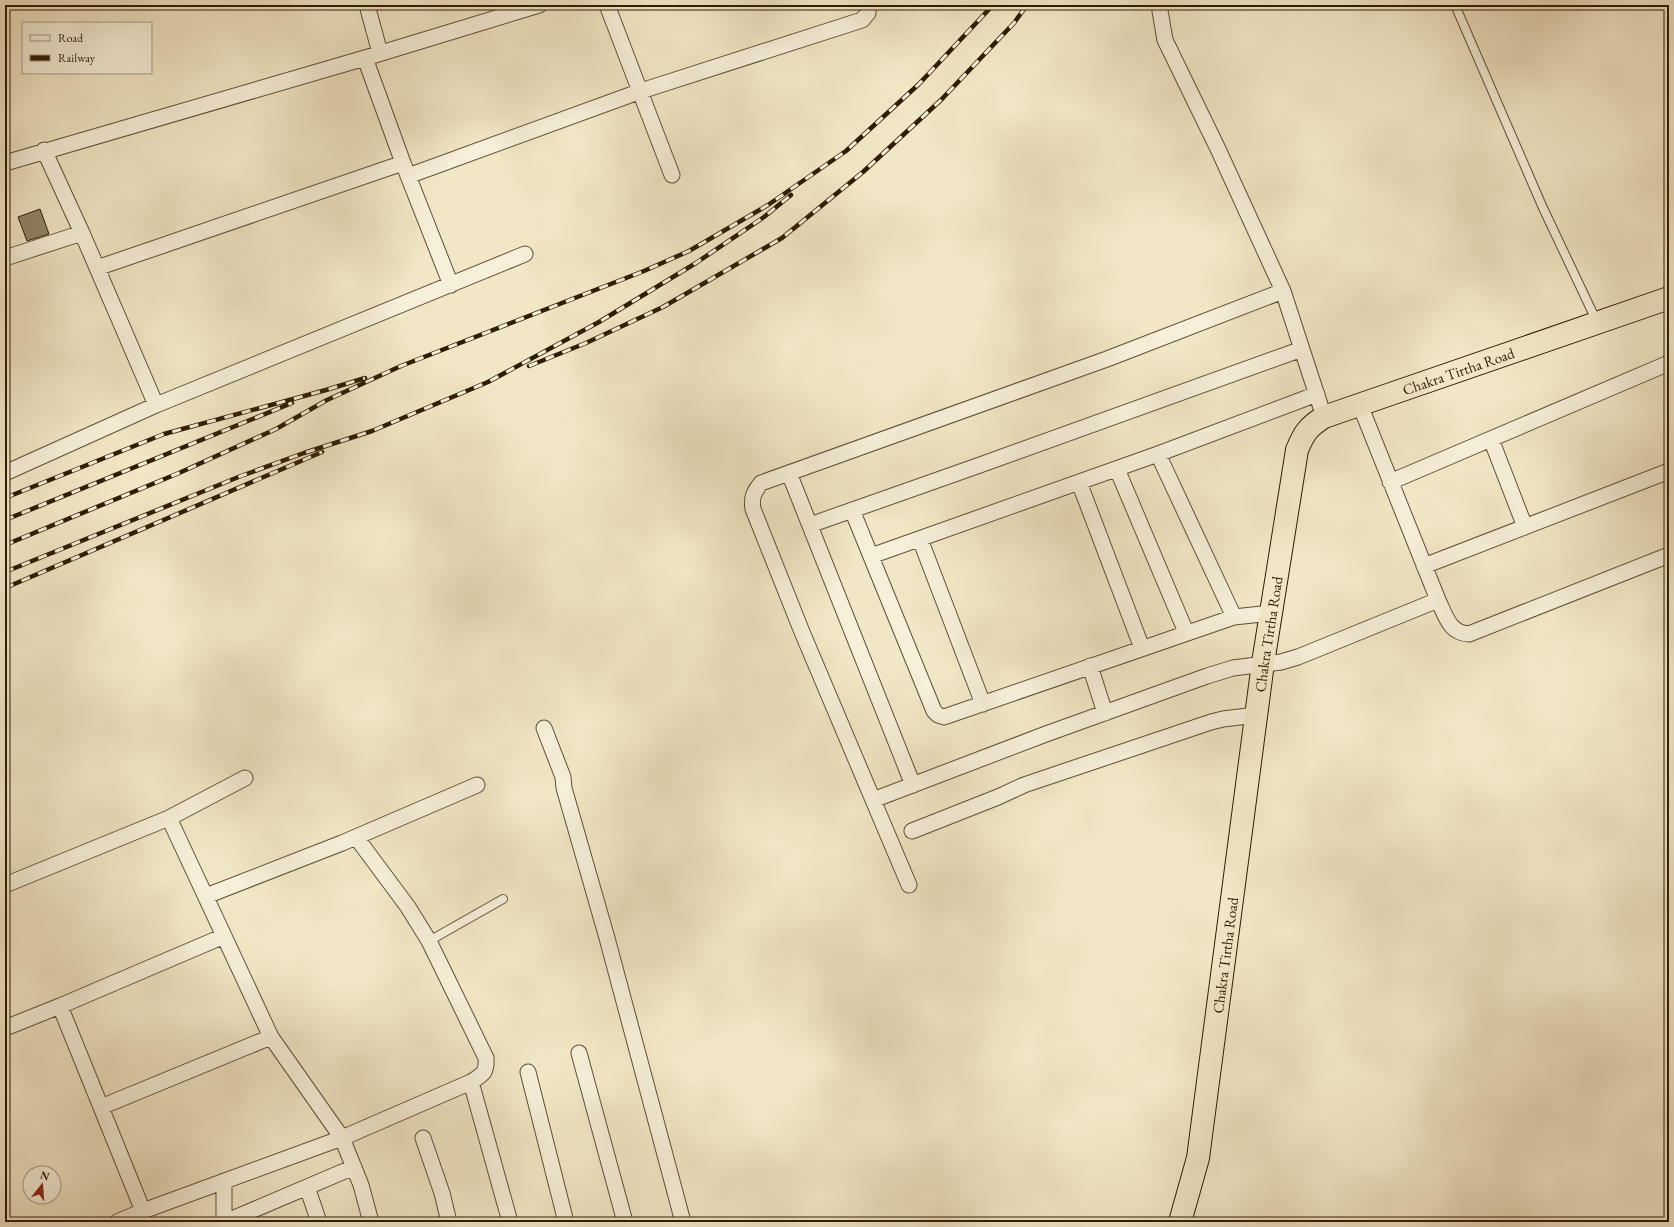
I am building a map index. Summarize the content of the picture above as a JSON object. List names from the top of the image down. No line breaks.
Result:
{"streets":{"highway":["Chakra Tirtha Road"]},"legend":["Road","Railway"],"north":"top"}
